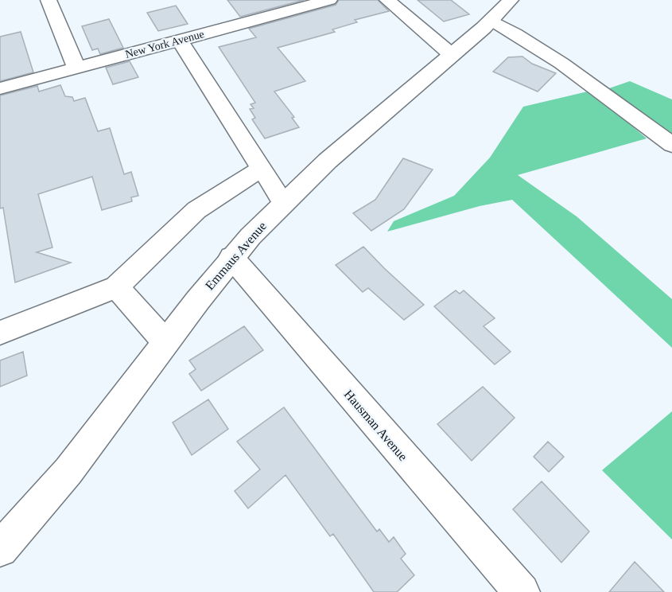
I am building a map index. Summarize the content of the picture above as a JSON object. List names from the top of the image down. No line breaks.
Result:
{"streets":{"street":["New York Avenue","Emmaus Avenue","Hausman Avenue"]},"crossings":[["Emmaus Avenue","Hausman Avenue"]]}
